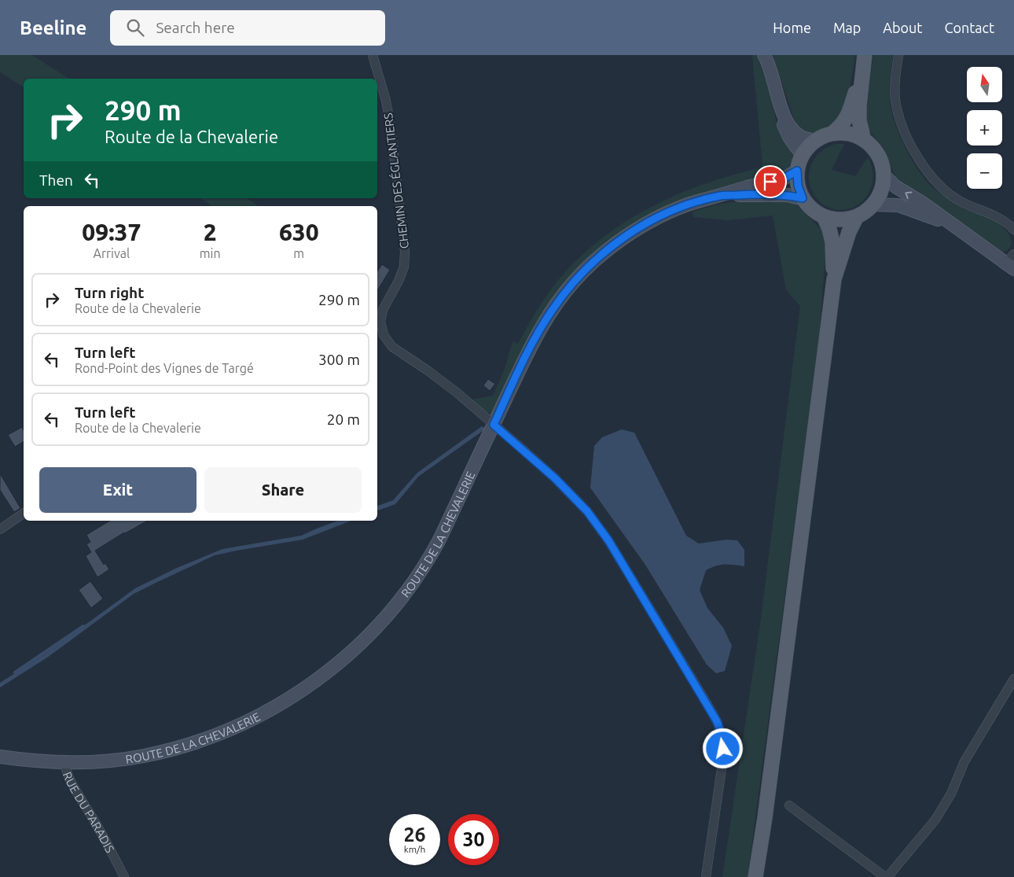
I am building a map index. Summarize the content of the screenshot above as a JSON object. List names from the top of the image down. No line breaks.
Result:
{"streets":{"street":["CHEMIN DES ÉGLANTIERS","ROUTE DE LA CHEVALERIE","RUE DU PARADIS"]},"crossings":[["CHEMIN DES ÉGLANTIERS","ROUTE DE LA CHEVALERIE"],["ROUTE DE LA CHEVALERIE","RUE DU PARADIS"]],"north":"top","page":{"header":"Beeline","search":"Search here","nav":["Home","Map","About","Contact"],"map_buttons":["+","−"],"turn":["290 m","Route de la Chevalerie"],"then":"Then","eta":["09:37","Arrival","2","min","630","m"],"list":[{"name":"Turn right","note":"Route de la Chevalerie","value":"290 m"},{"name":"Turn left","note":"Rond-Point des Vignes de Targé","value":"300 m"},{"name":"Turn left","note":"Route de la Chevalerie","value":"20 m"}],"buttons":["Exit","Share"],"speed":"26 km/h","limit":"30"}}
